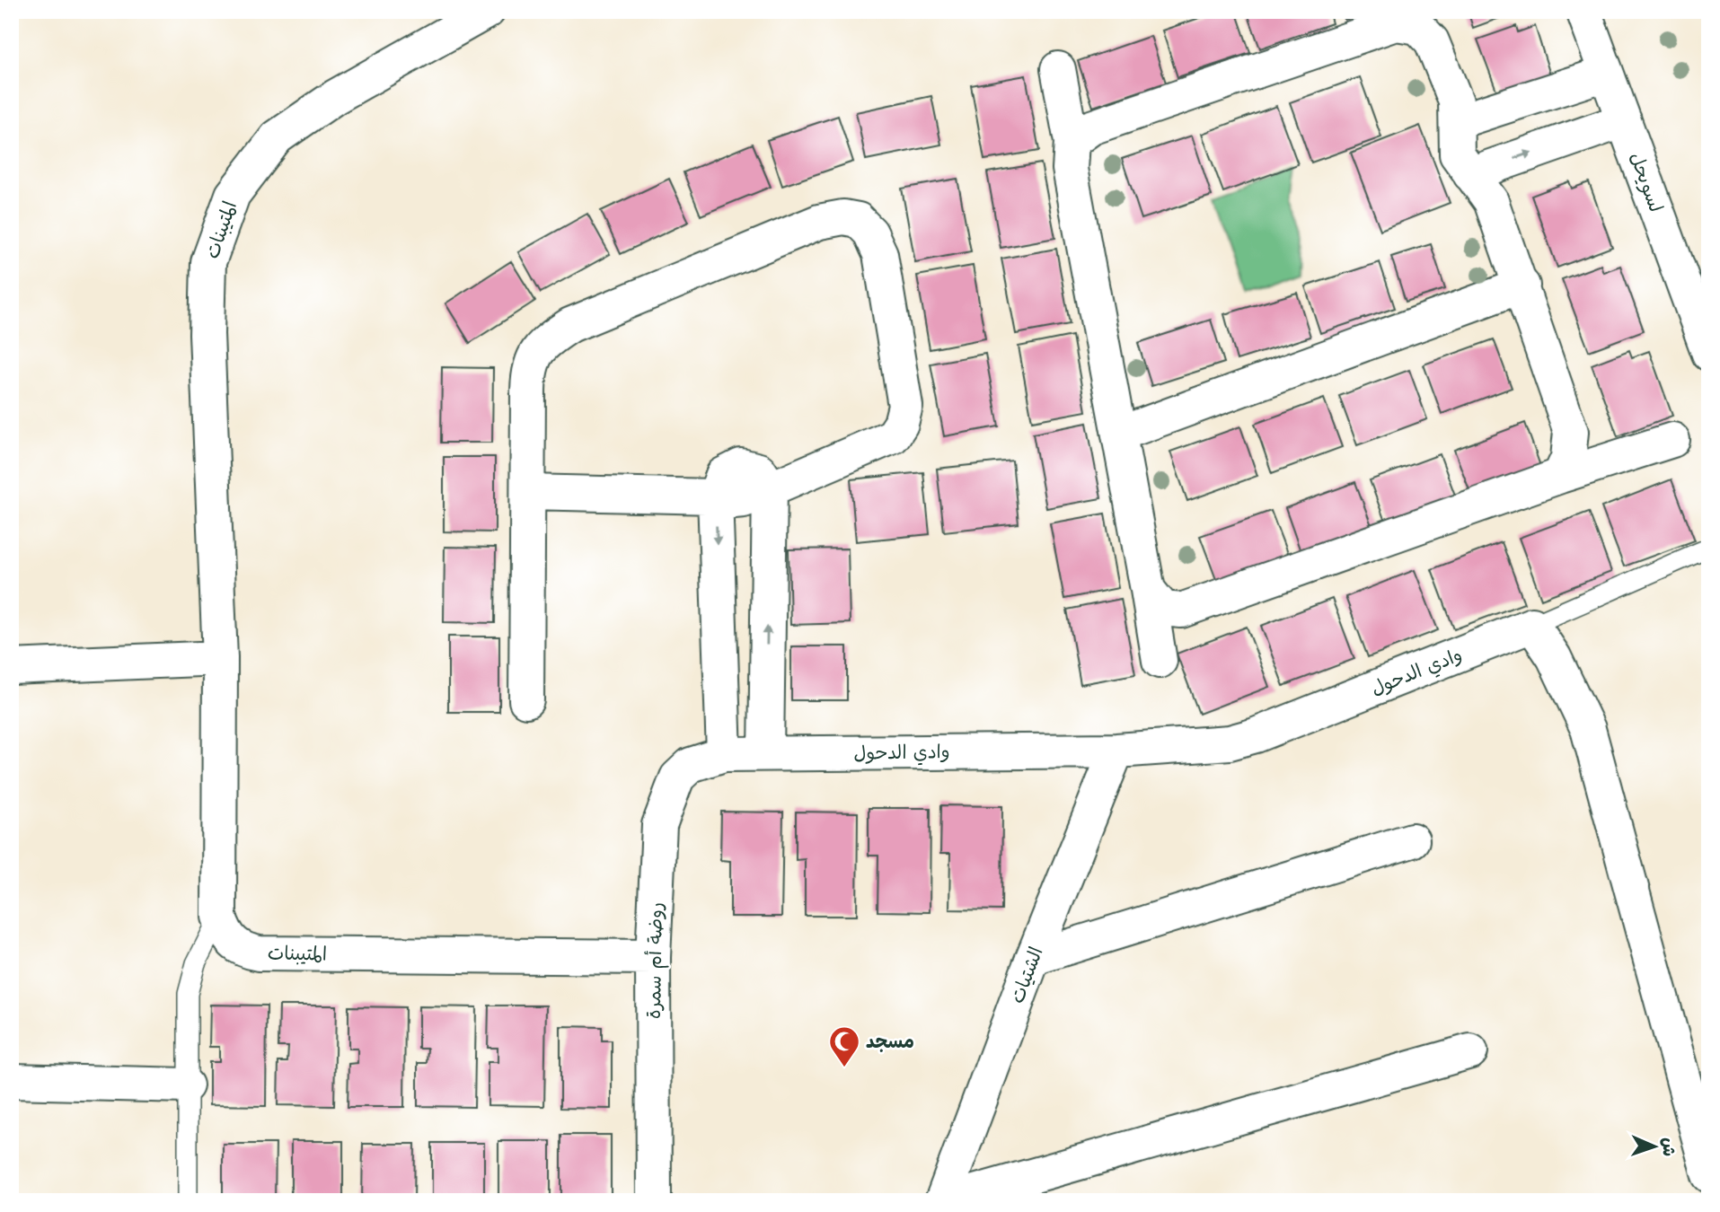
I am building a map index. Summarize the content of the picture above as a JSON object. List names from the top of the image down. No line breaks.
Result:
{"streets":{"street":["لسويحل","المتيبنات","وادي الدحول","روضة أم سمرة","الشتيات"]},"crossings":[["المتيبنات","روضة أم سمرة"],["وادي الدحول","روضة أم سمرة"],["وادي الدحول","الشتيات"]],"places":{"mosque":["مسجد"]},"north":"right"}
